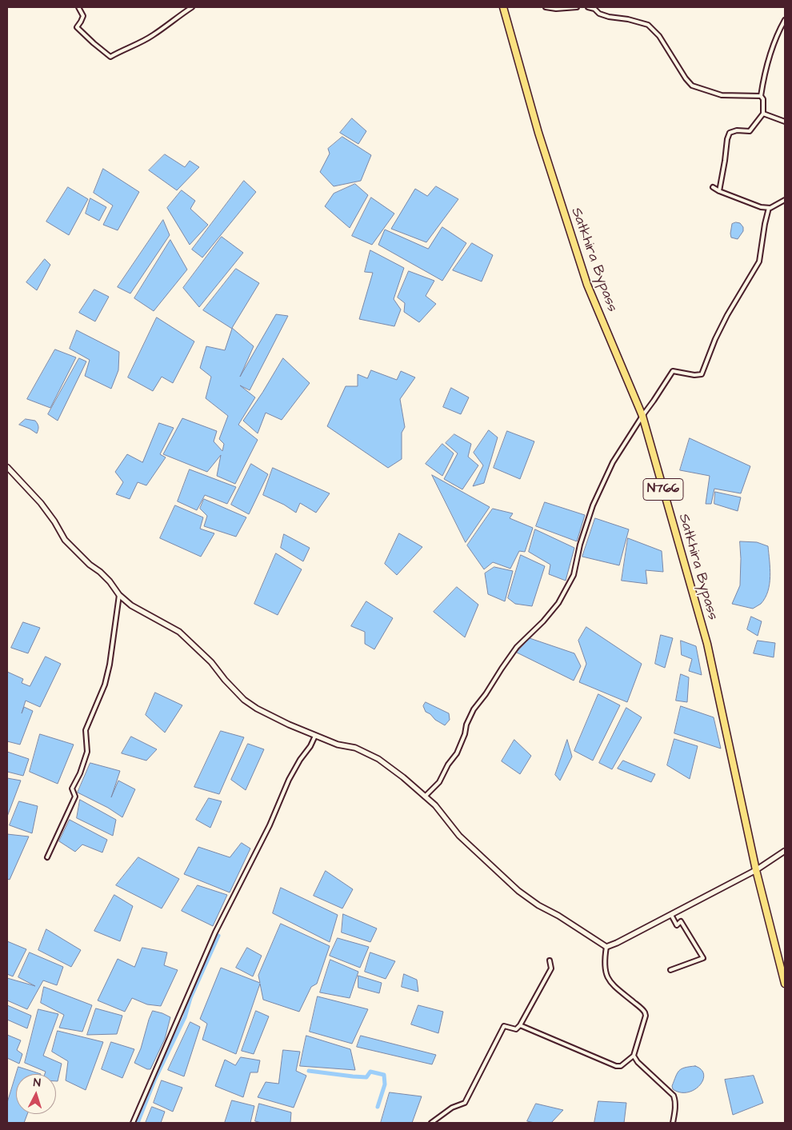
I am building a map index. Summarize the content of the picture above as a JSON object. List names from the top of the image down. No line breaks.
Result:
{"streets":{"highway":["Satkhira Bypass","N766"]},"north":"top"}
